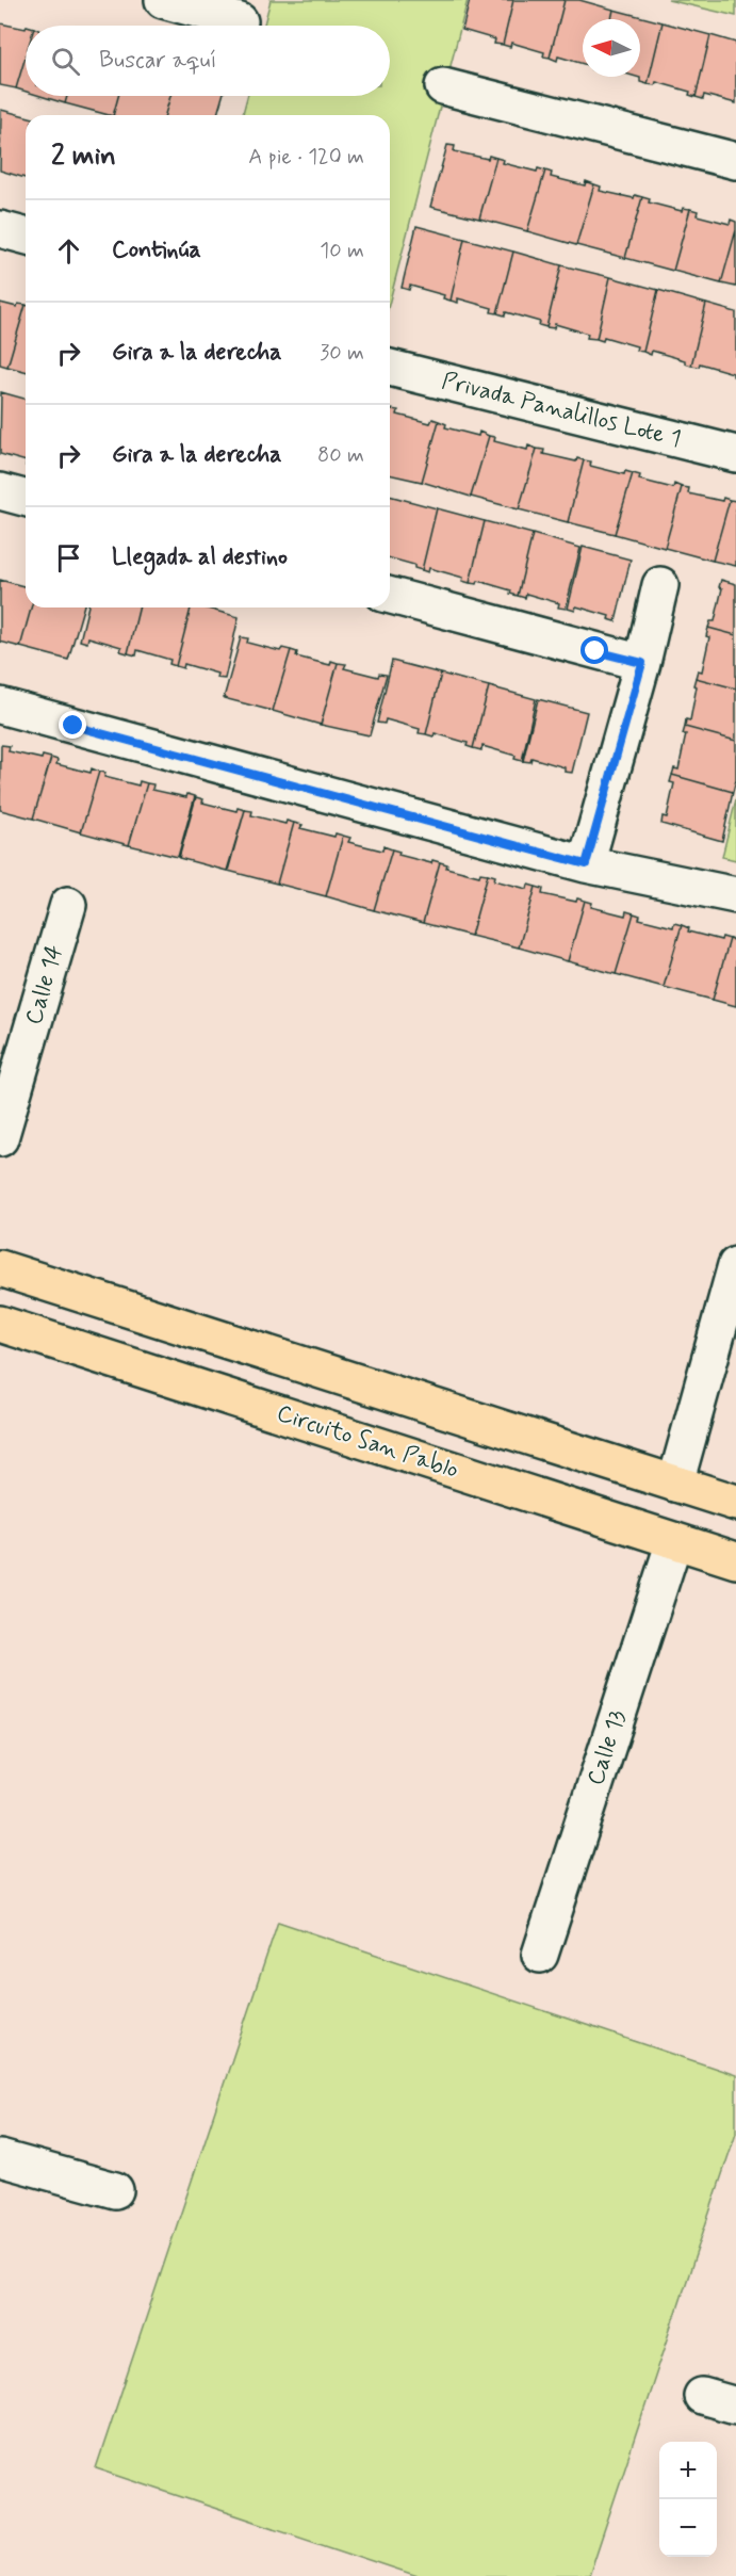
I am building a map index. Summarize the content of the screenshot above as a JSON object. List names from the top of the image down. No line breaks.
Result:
{"streets":{"main road":["Circuito San Pablo"],"street":["Privada Panalillos Lote 1","Calle 14","Calle 13"]},"crossings":[["Circuito San Pablo","Calle 13"]],"north":"left","page":{"search":"Buscar aquí","heading":["2 min","A pie · 120 m"],"list":[["Continúa","10 m"],["Gira a la derecha","30 m"],["Gira a la derecha","80 m"],"Llegada al destino"],"map_buttons":["+","−"]}}
